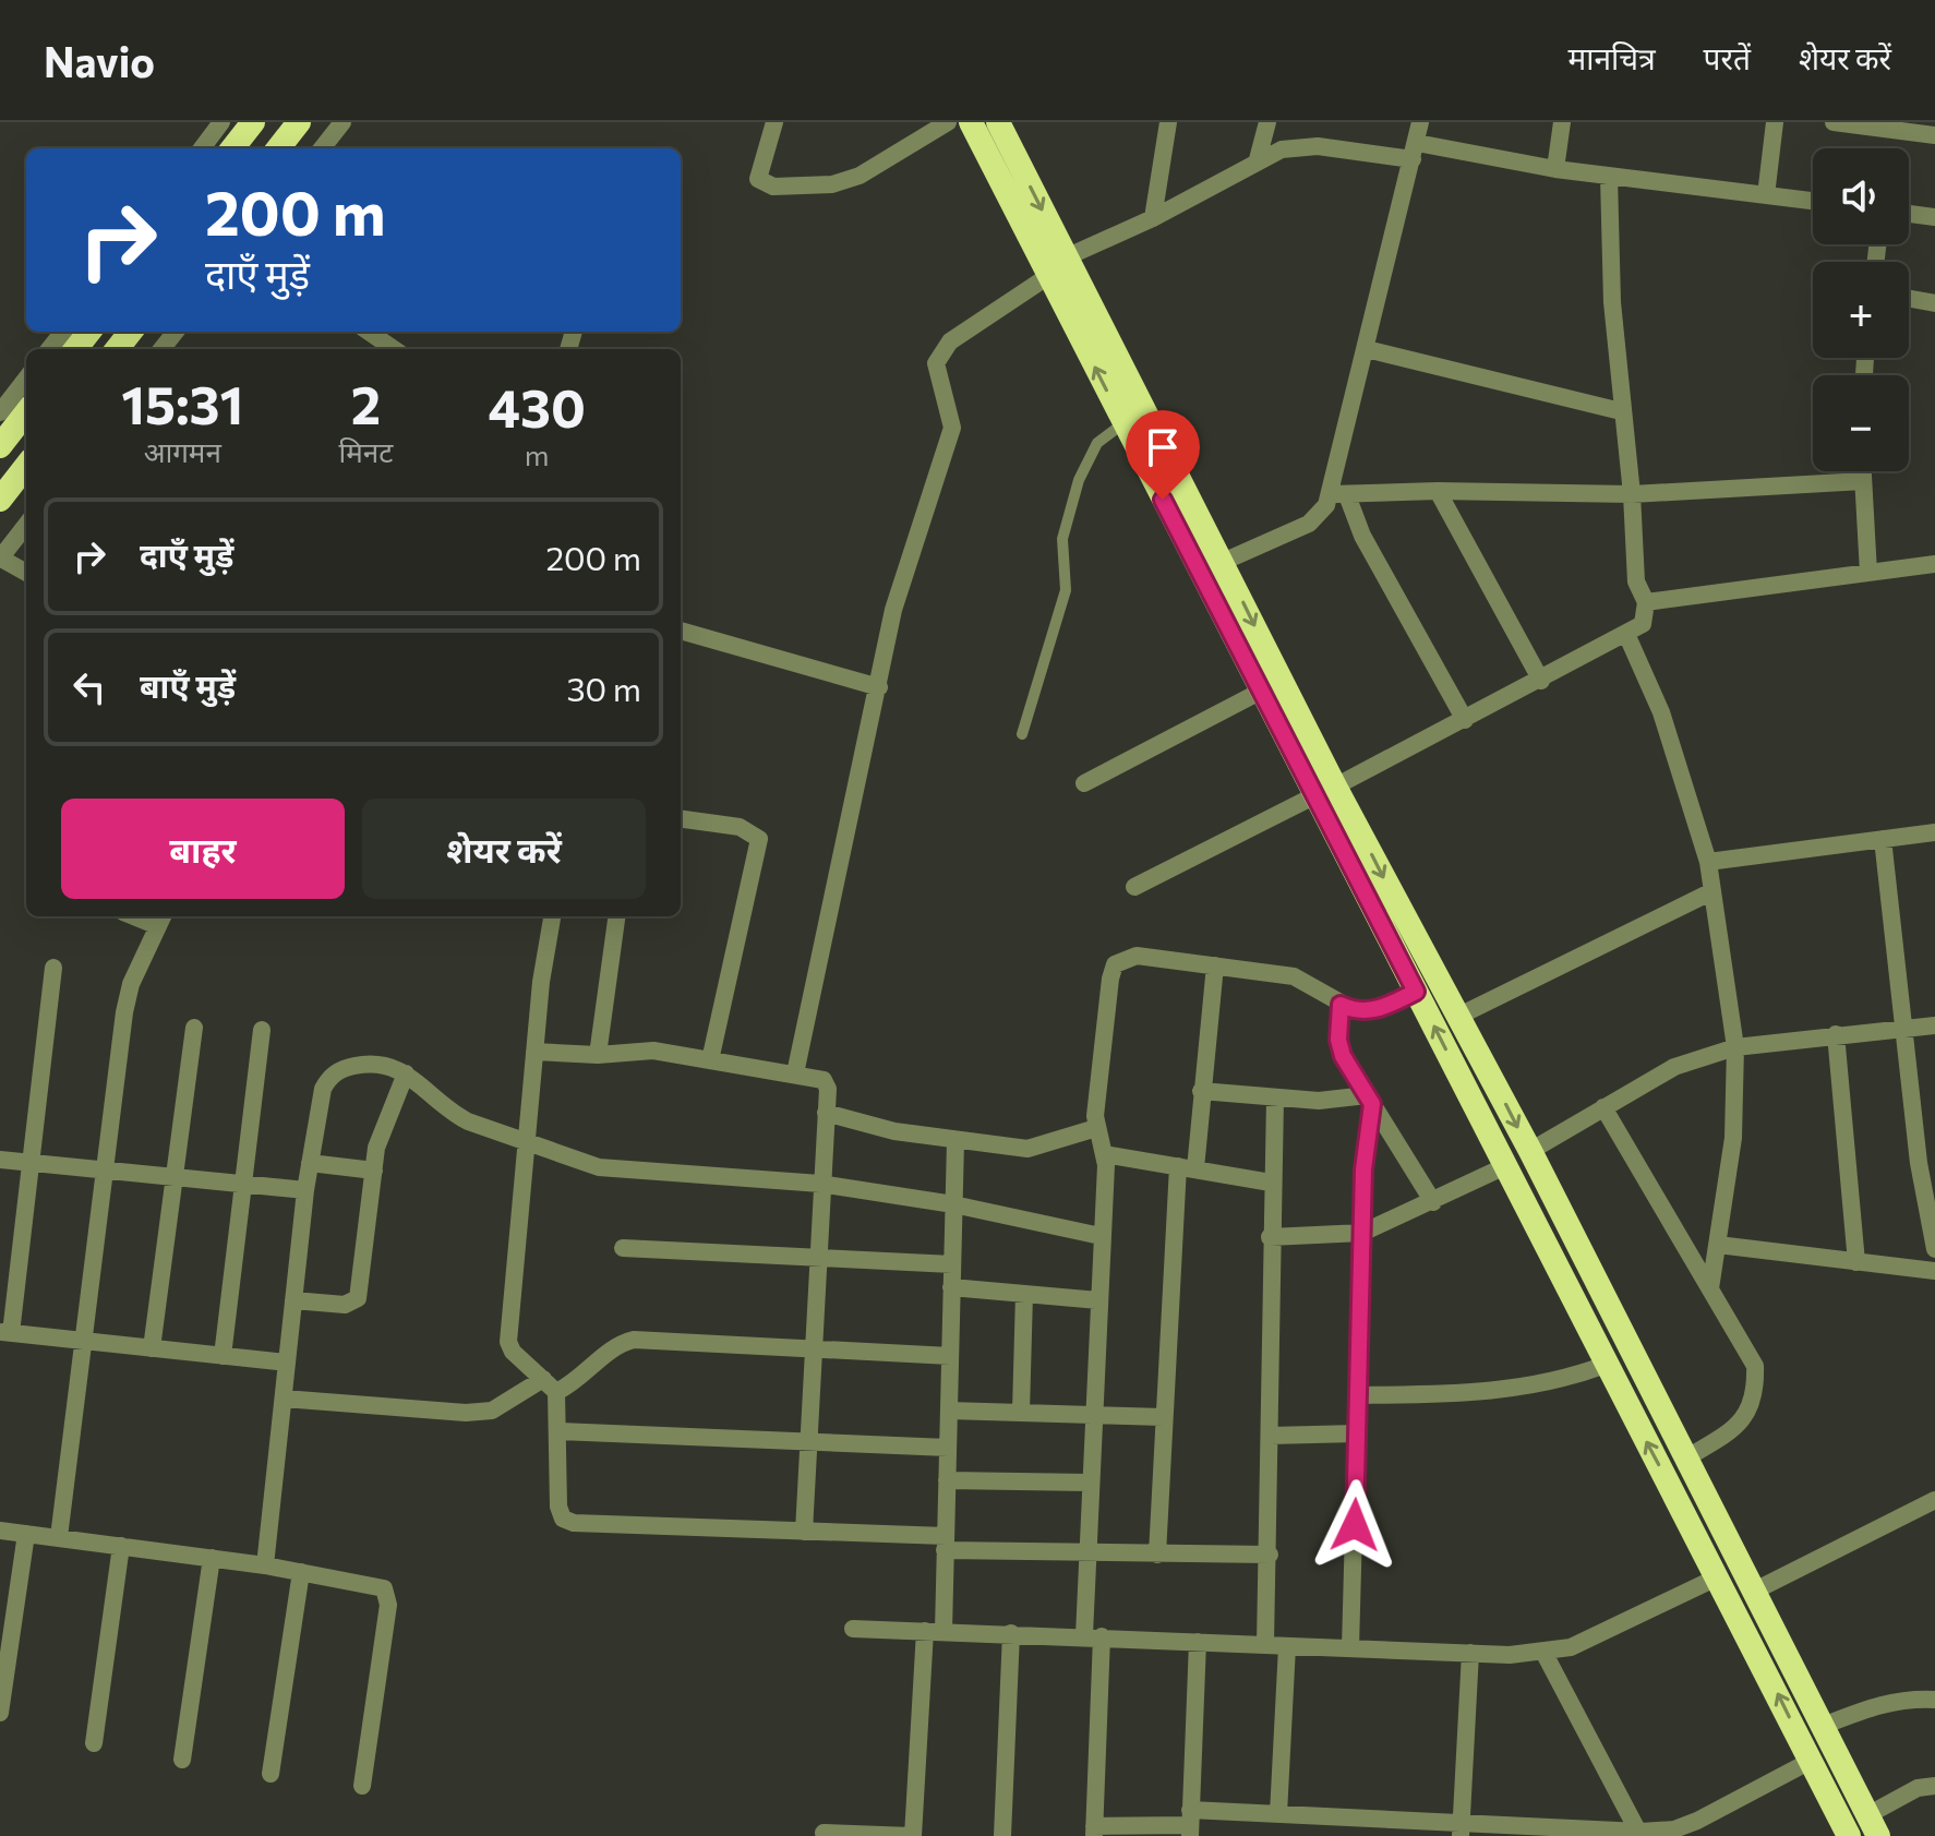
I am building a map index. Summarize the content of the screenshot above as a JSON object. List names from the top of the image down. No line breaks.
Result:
{"page":{"header":"Navio","nav":["मानचित्र","परतें","शेयर करें"],"map_buttons":["+","−"],"turn":["200 m","दाएँ मुड़ें"],"eta":["15:31","आगमन","2","मिनट","430","m"],"list":[{"name":"दाएँ मुड़ें","value":"200 m"},{"name":"बाएँ मुड़ें","value":"30 m"}],"buttons":["बाहर","शेयर करें"]}}
